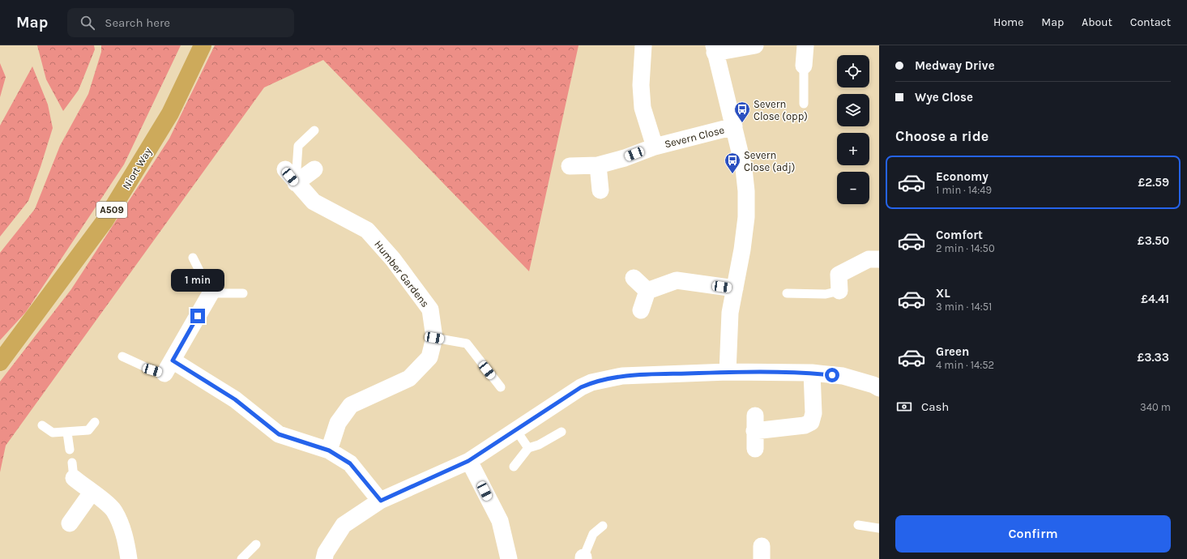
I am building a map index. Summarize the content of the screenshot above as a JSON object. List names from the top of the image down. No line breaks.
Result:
{"streets":{"highway":["Niort Way","A509"],"street":["Severn Close","Humber Gardens"]},"places":{"bus stop":["Severn Close (opp)","Severn Close (adj)"]},"page":{"header":"Map","search":"Search here","nav":["Home","Map","About","Contact"],"banner":["Medway Drive","Wye Close"],"map_buttons":["+","−"],"heading":"Choose a ride","list":[{"name":"Economy","note":"1 min · 14:49","value":"£2.59"},{"name":"Comfort","note":"2 min · 14:50","value":"£3.50"},{"name":"XL","note":"3 min · 14:51","value":"£4.41"},{"name":"Green","note":"4 min · 14:52","value":"£3.33"}],"bubble":"1 min","pay":["Cash","340 m"],"buttons":"Confirm"}}
